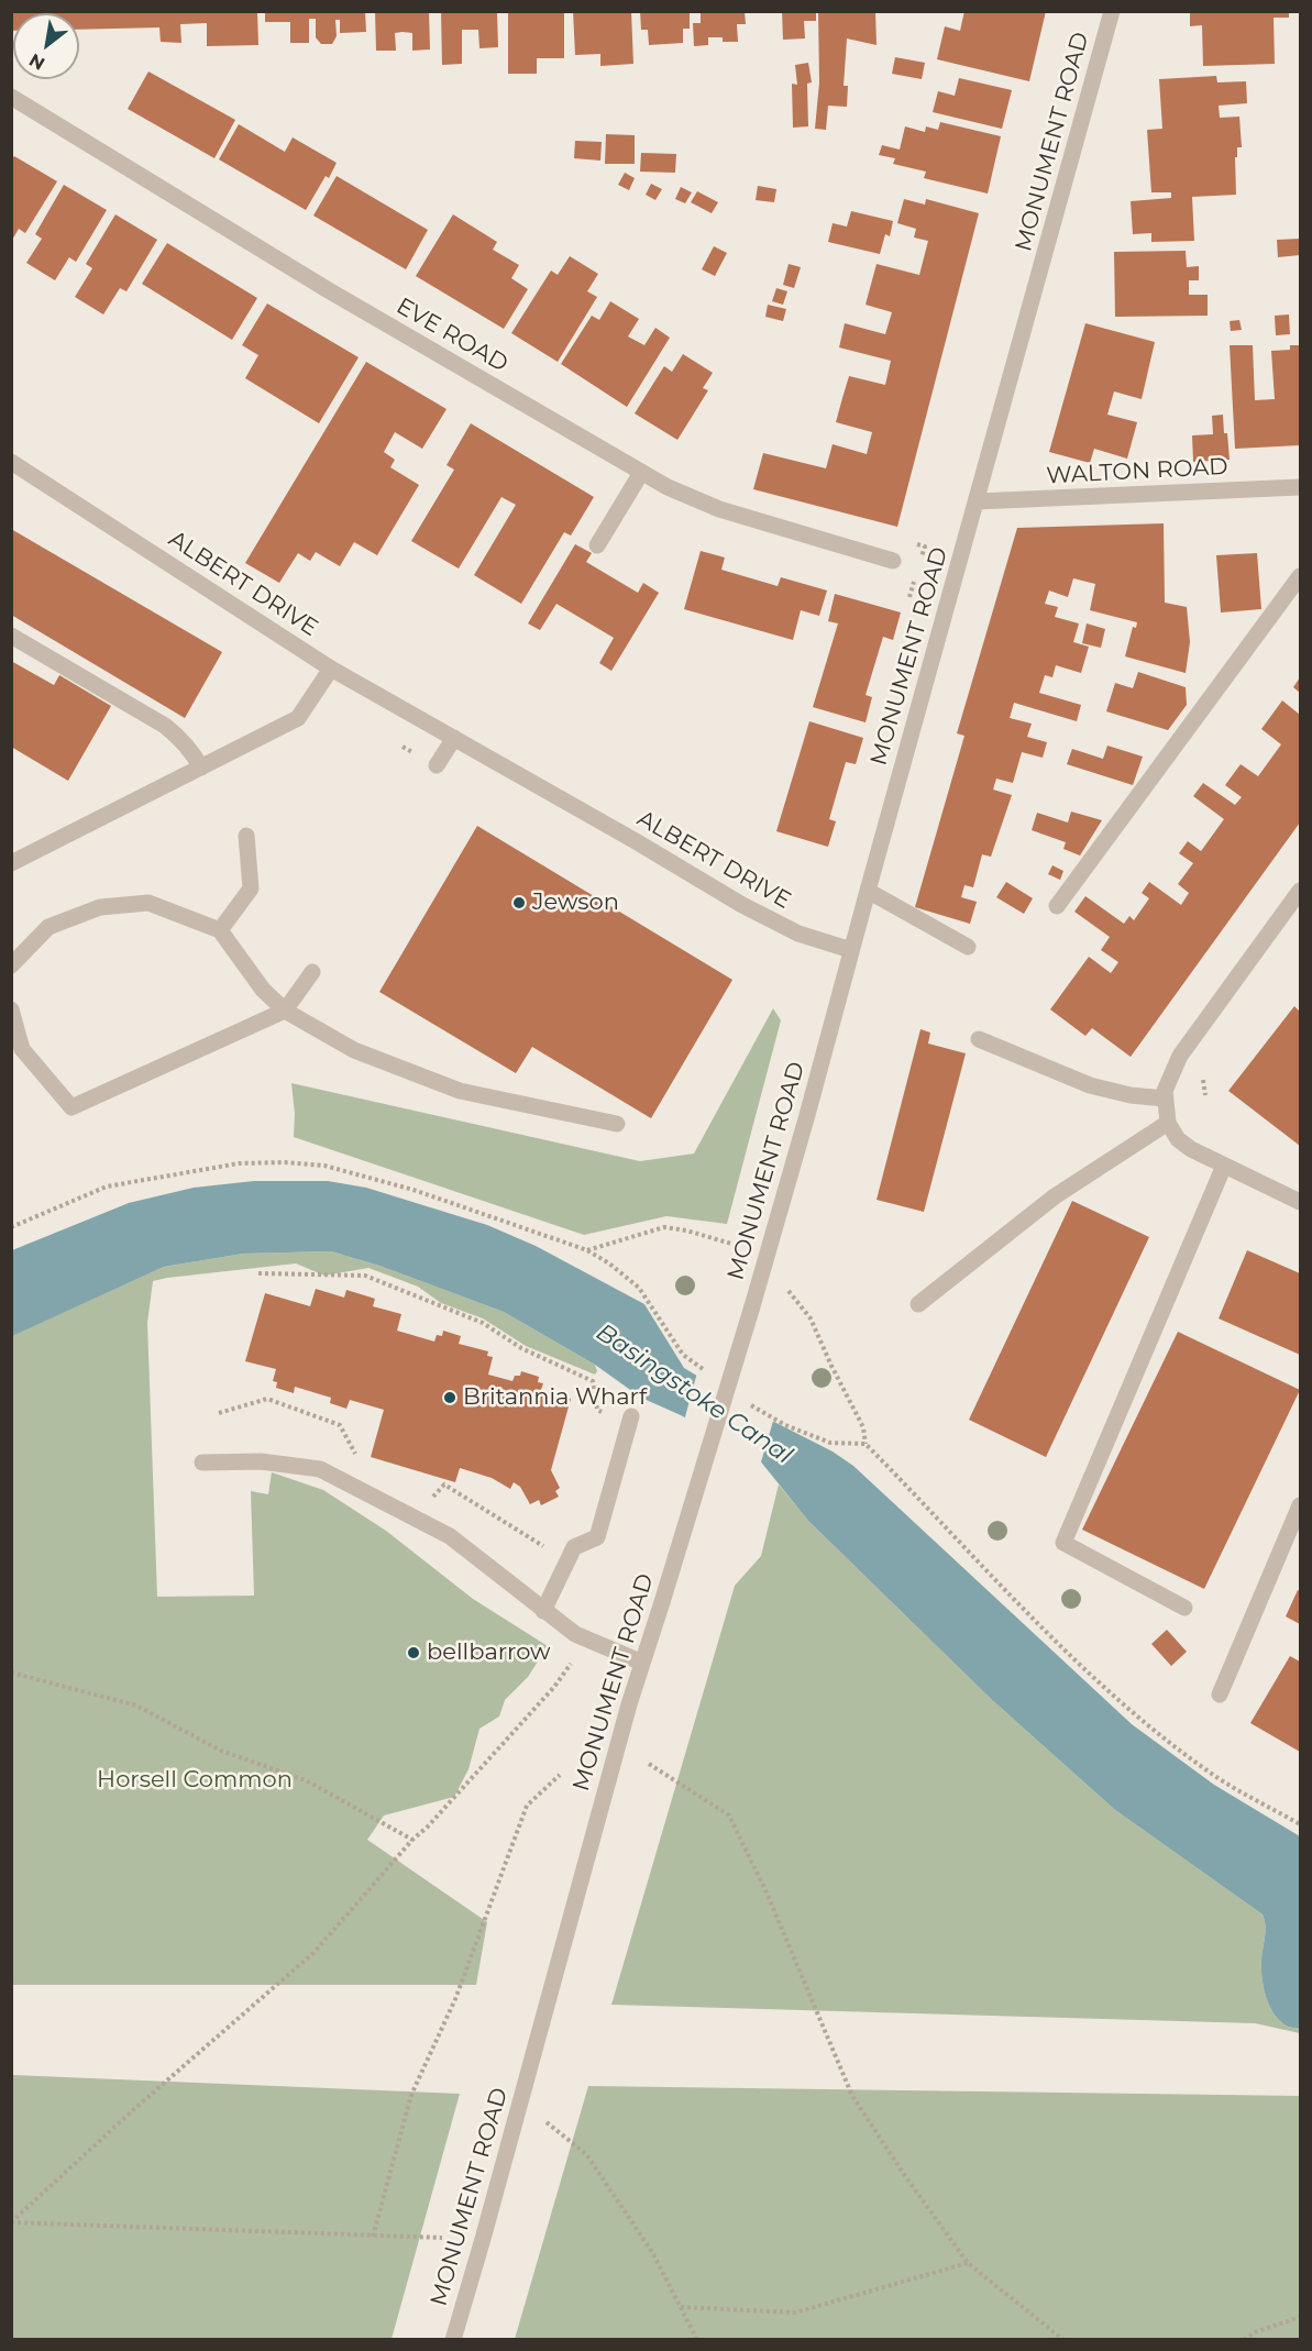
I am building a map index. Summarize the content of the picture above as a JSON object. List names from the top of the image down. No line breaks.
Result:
{"streets":{"street":["MONUMENT ROAD","EVE ROAD","WALTON ROAD","ALBERT DRIVE"]},"crossings":[["MONUMENT ROAD","WALTON ROAD"],["MONUMENT ROAD","ALBERT DRIVE"]],"water":["Basingstoke Canal"],"parks":["Horsell Common"],"places":["Jewson","Britannia Wharf","bellbarrow"],"north":"bottom left"}
